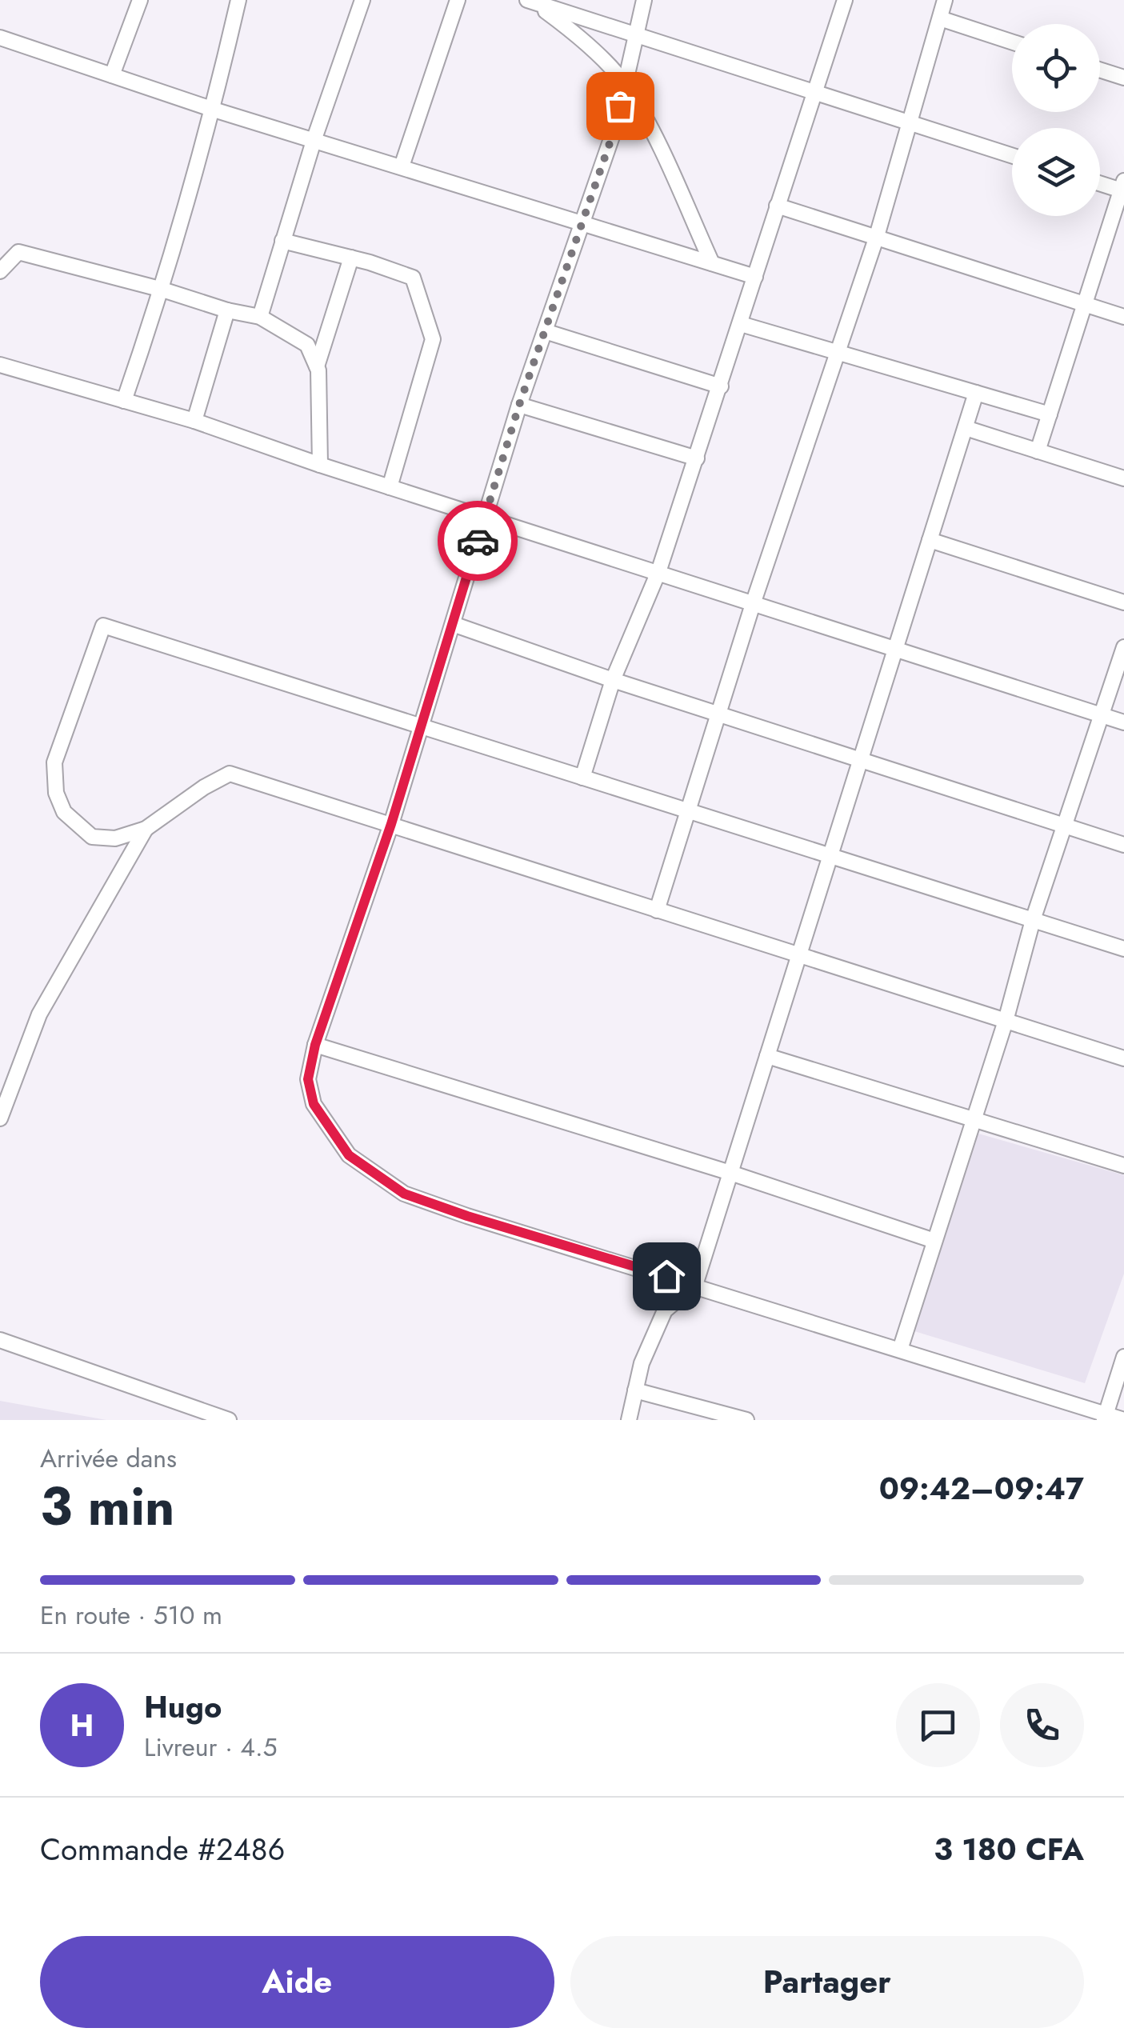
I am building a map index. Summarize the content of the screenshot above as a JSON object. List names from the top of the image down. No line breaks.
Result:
{"page":{"heading":["3 min","Arrivée dans","09:42–09:47"],"panel":["Hugo","Livreur · 4.5","Commande #2486","3 180 CFA"],"bar":"En route · 510 m","round":"H","buttons":["Aide","Partager"]}}
